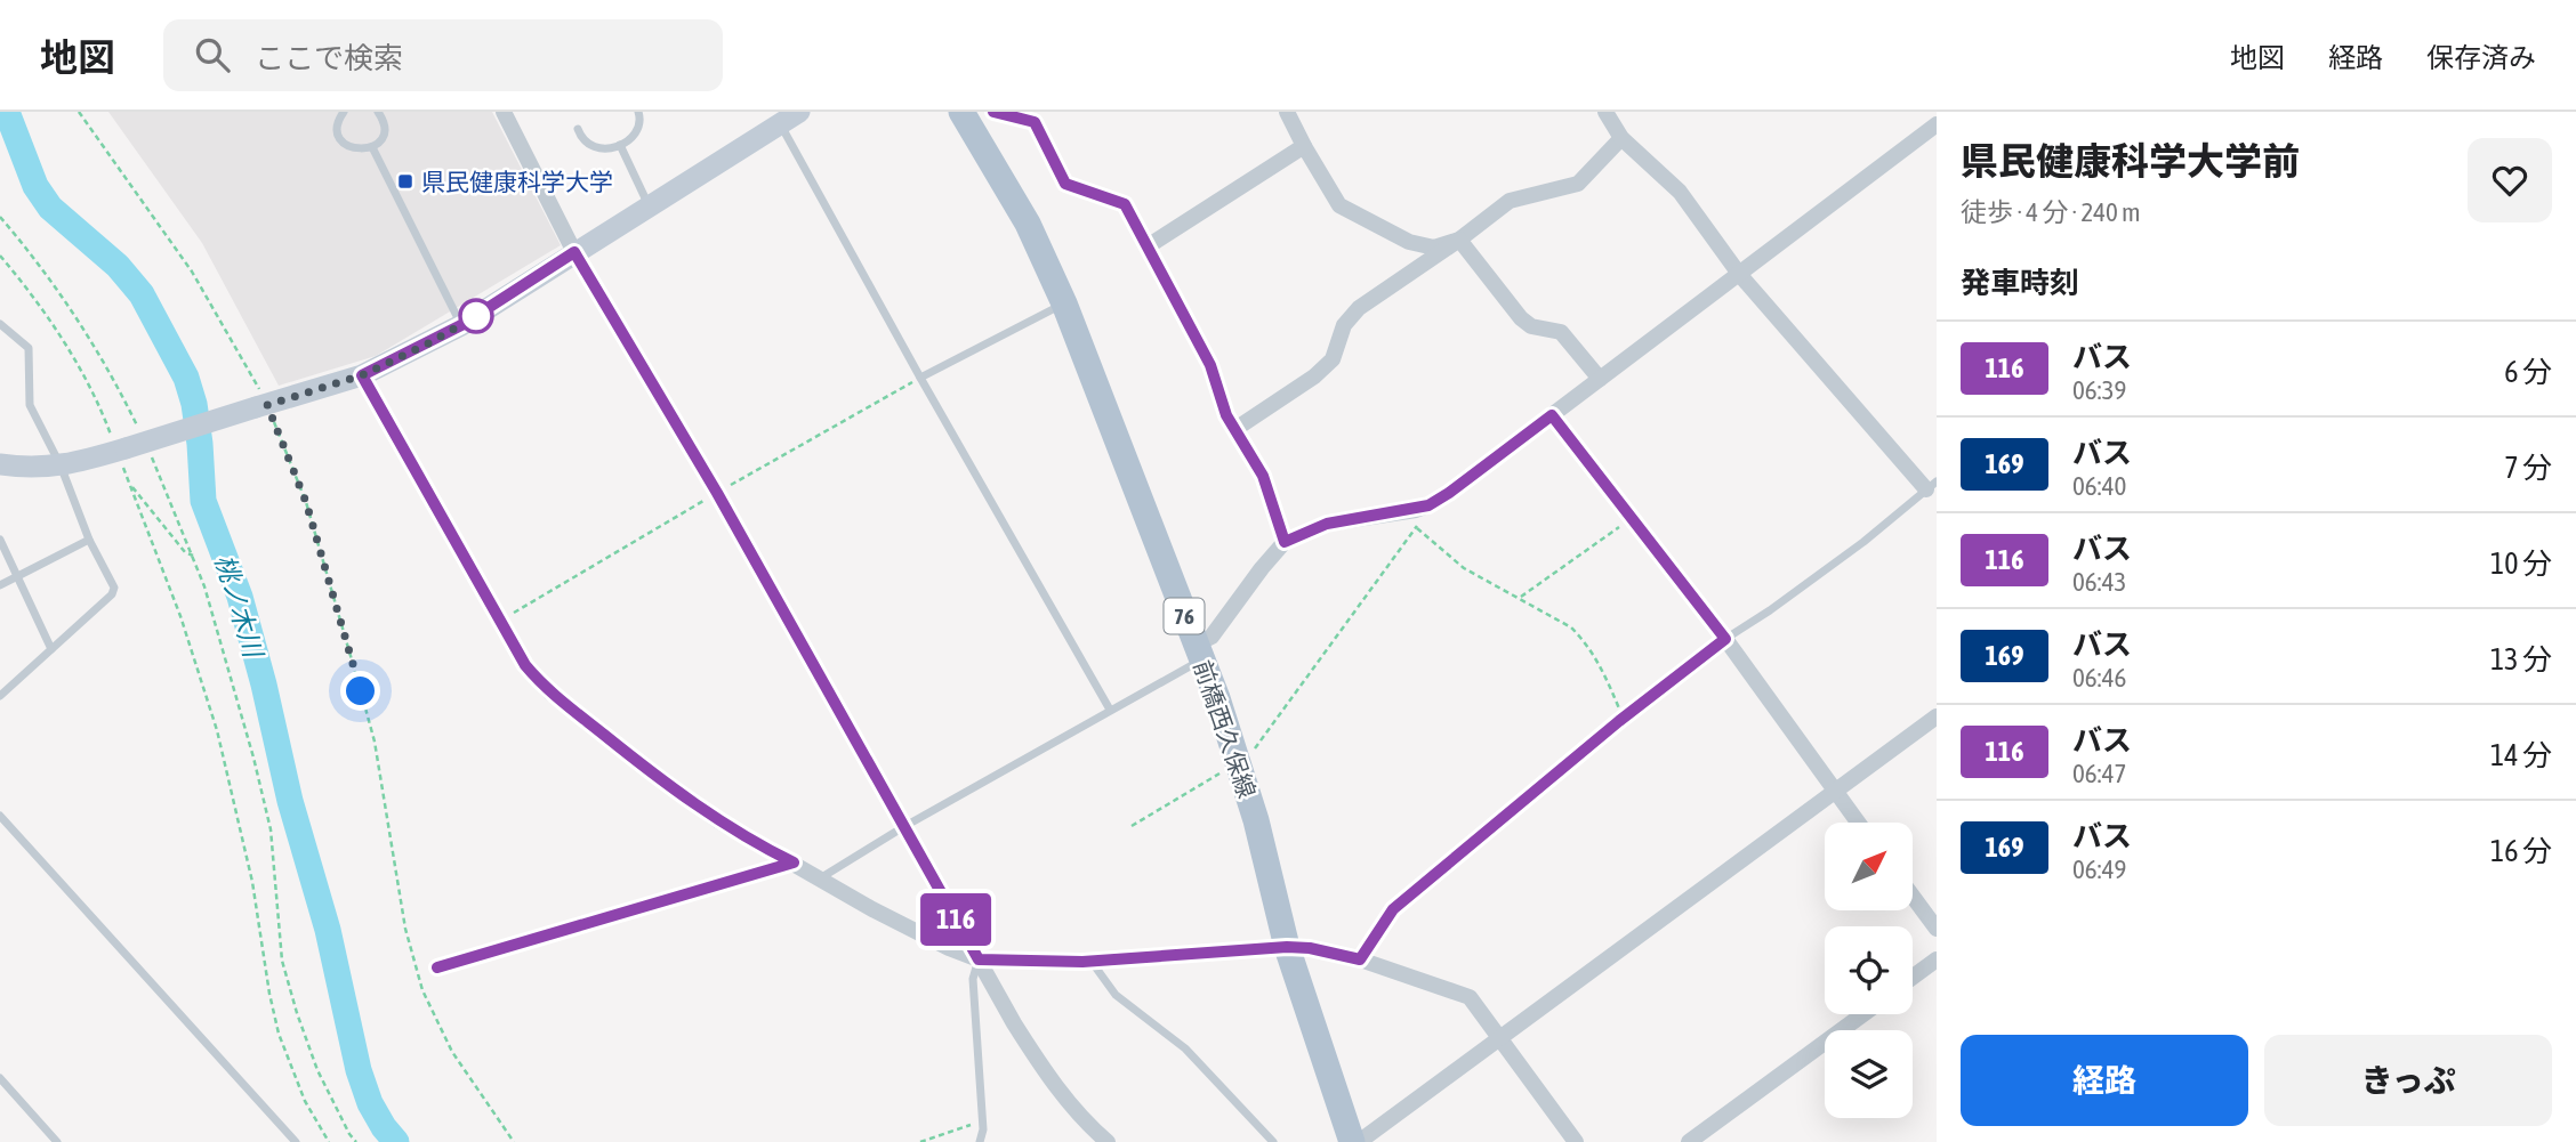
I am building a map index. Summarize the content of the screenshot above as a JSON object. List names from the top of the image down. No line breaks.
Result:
{"streets":{"main road":["76","前橋西久保線"]},"water":["桃ノ木川"],"places":{"transit":["県民健康科学大学"]},"lines":["bus line 116"],"north":"top right","page":{"header":"地図","search":"ここで検索","nav":["地図","経路","保存済み"],"on_map":"116","heading":[["県民健康科学大学前","徒歩 · 4 分 · 240 m"],"発車時刻"],"list":[{"mark":"116","name":"バス","note":"06:39","value":"6 分"},{"mark":"169","name":"バス","note":"06:40","value":"7 分"},{"mark":"116","name":"バス","note":"06:43","value":"10 分"},{"mark":"169","name":"バス","note":"06:46","value":"13 分"},{"mark":"116","name":"バス","note":"06:47","value":"14 分"},{"mark":"169","name":"バス","note":"06:49","value":"16 分"}],"buttons":["経路","きっぷ"]}}
